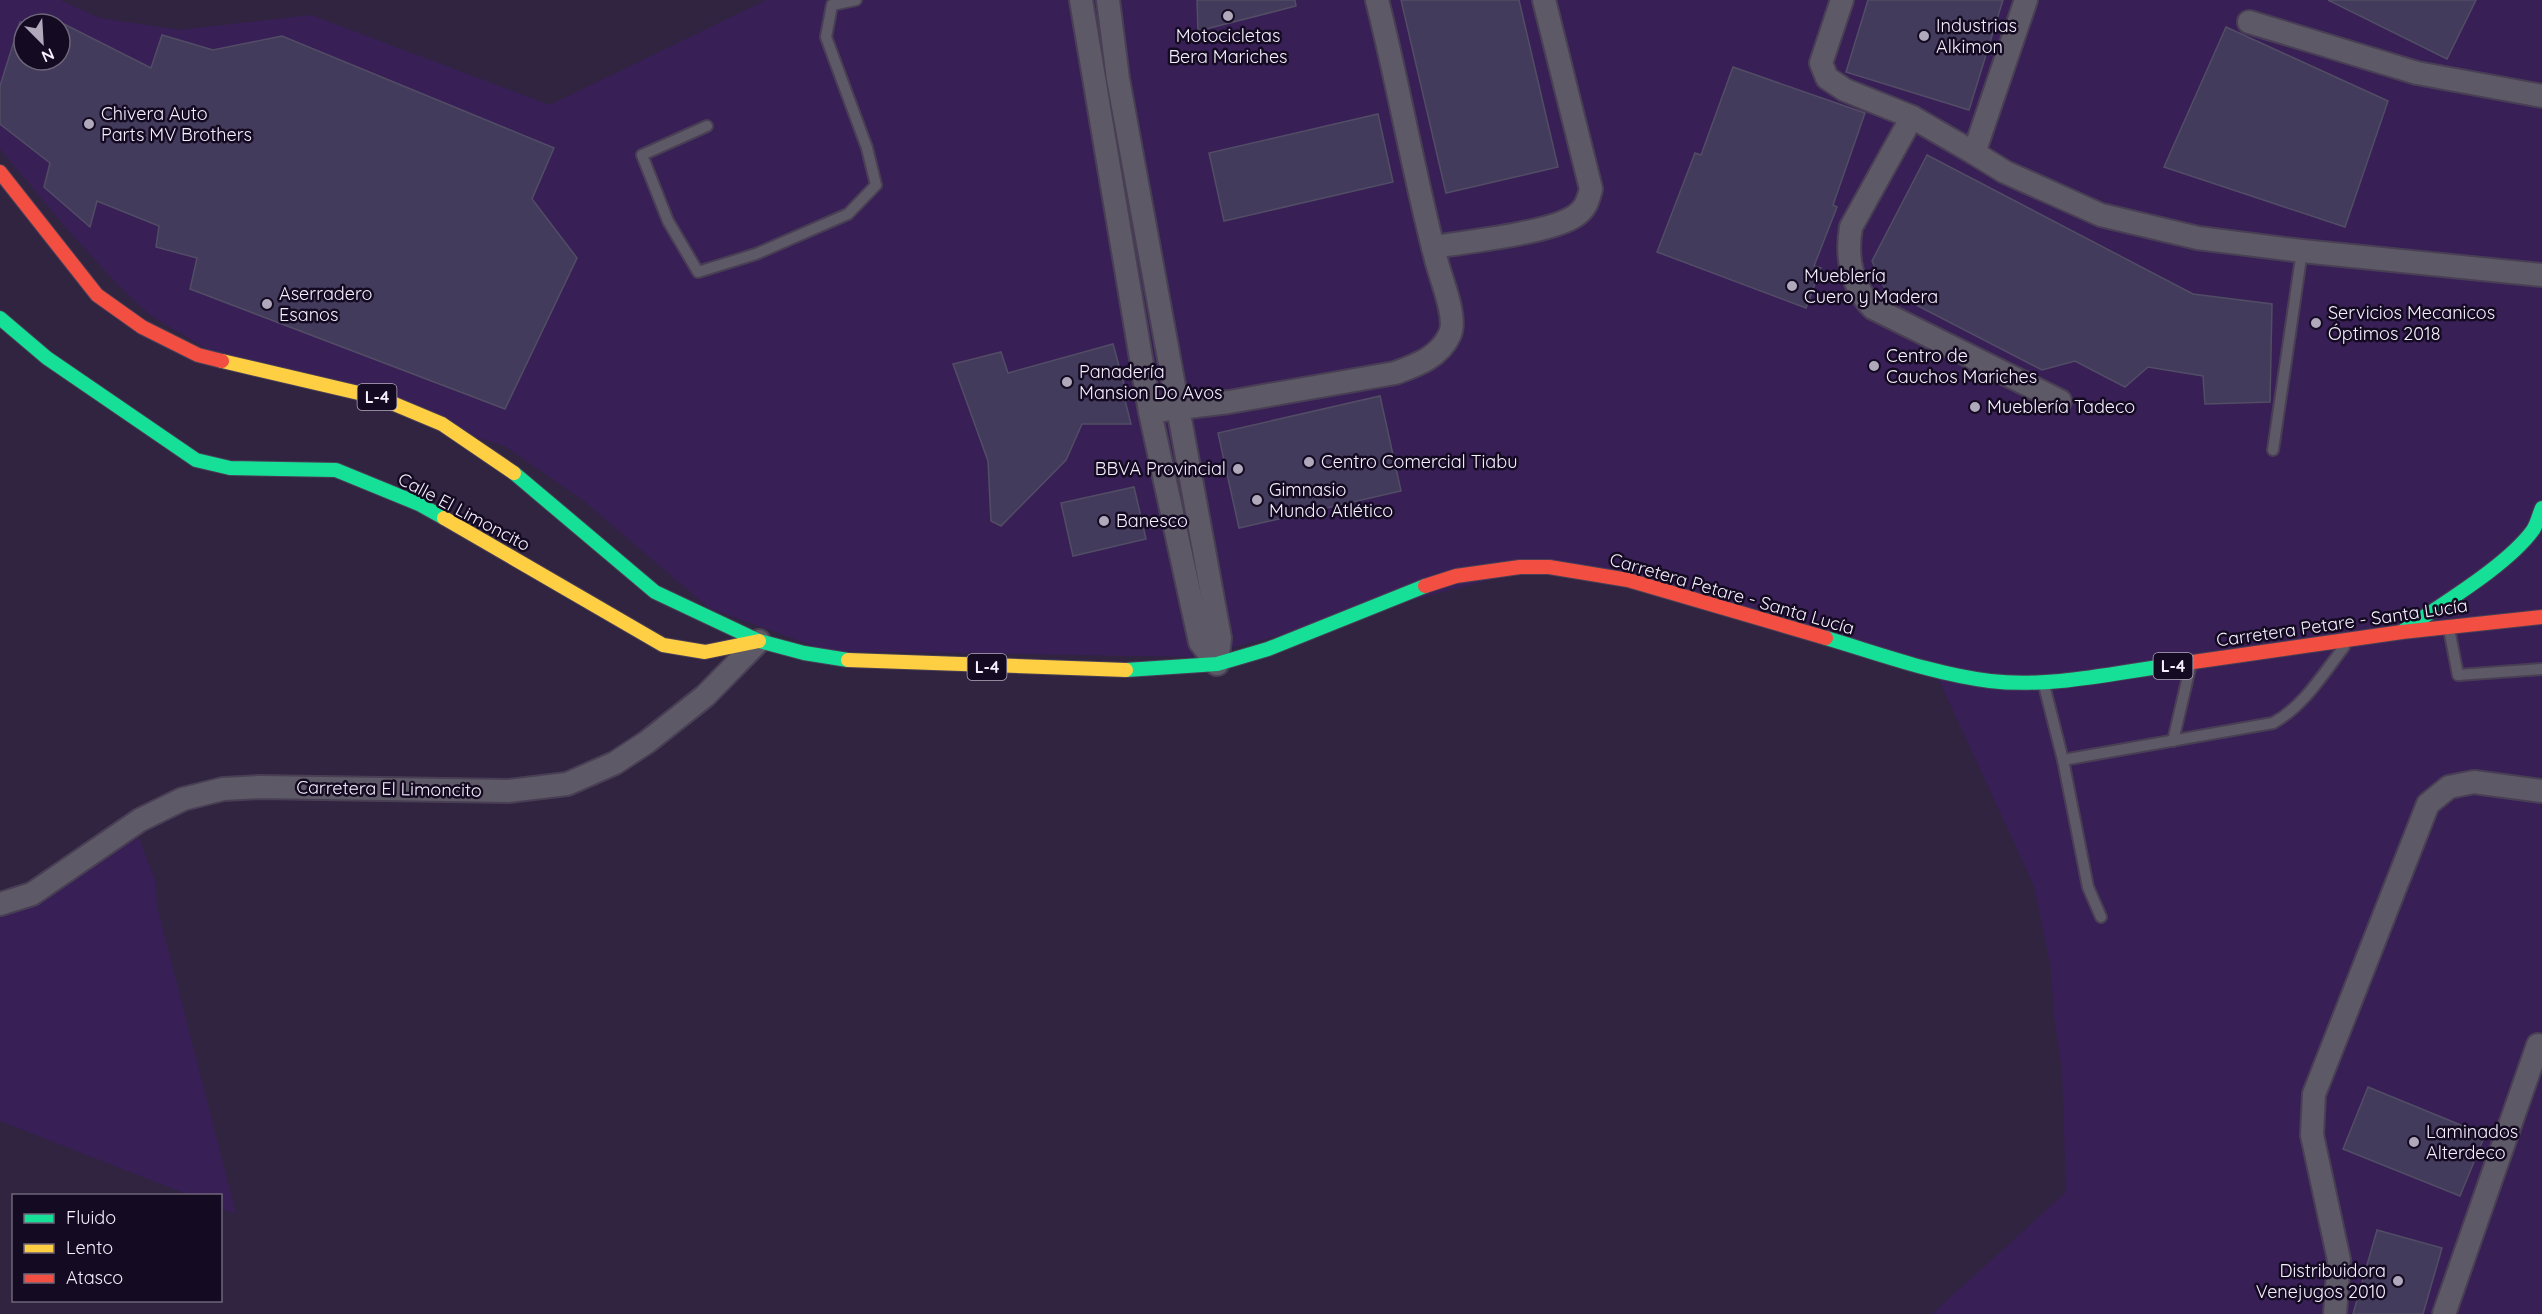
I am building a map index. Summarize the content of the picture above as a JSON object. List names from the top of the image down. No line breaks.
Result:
{"streets":{"main road":["L-4","Calle El Limoncito","Carretera Petare - Santa Lucía"],"street":["Carretera El Limoncito"]},"crossings":[["Calle El Limoncito","Carretera Petare - Santa Lucía"],["Calle El Limoncito","Carretera El Limoncito"],["Carretera Petare - Santa Lucía","Carretera El Limoncito"]],"places":["Motocicletas Bera Mariches","Industrias Alkimon","Chivera Auto Parts MV Brothers","Mueblería Cuero y Madera","Aserradero Esanos","Servicios Mecanicos Óptimos 2018","Centro de Cauchos Mariches","Panadería Mansion Do Avos","Mueblería Tadeco","Centro Comercial Tiabu","BBVA Provincial","Gimnasio Mundo Atlético","Banesco","Laminados Alterdeco","Distribuidora Venejugos 2010"],"legend":["Fluido","Lento","Atasco"],"north":"bottom right"}
